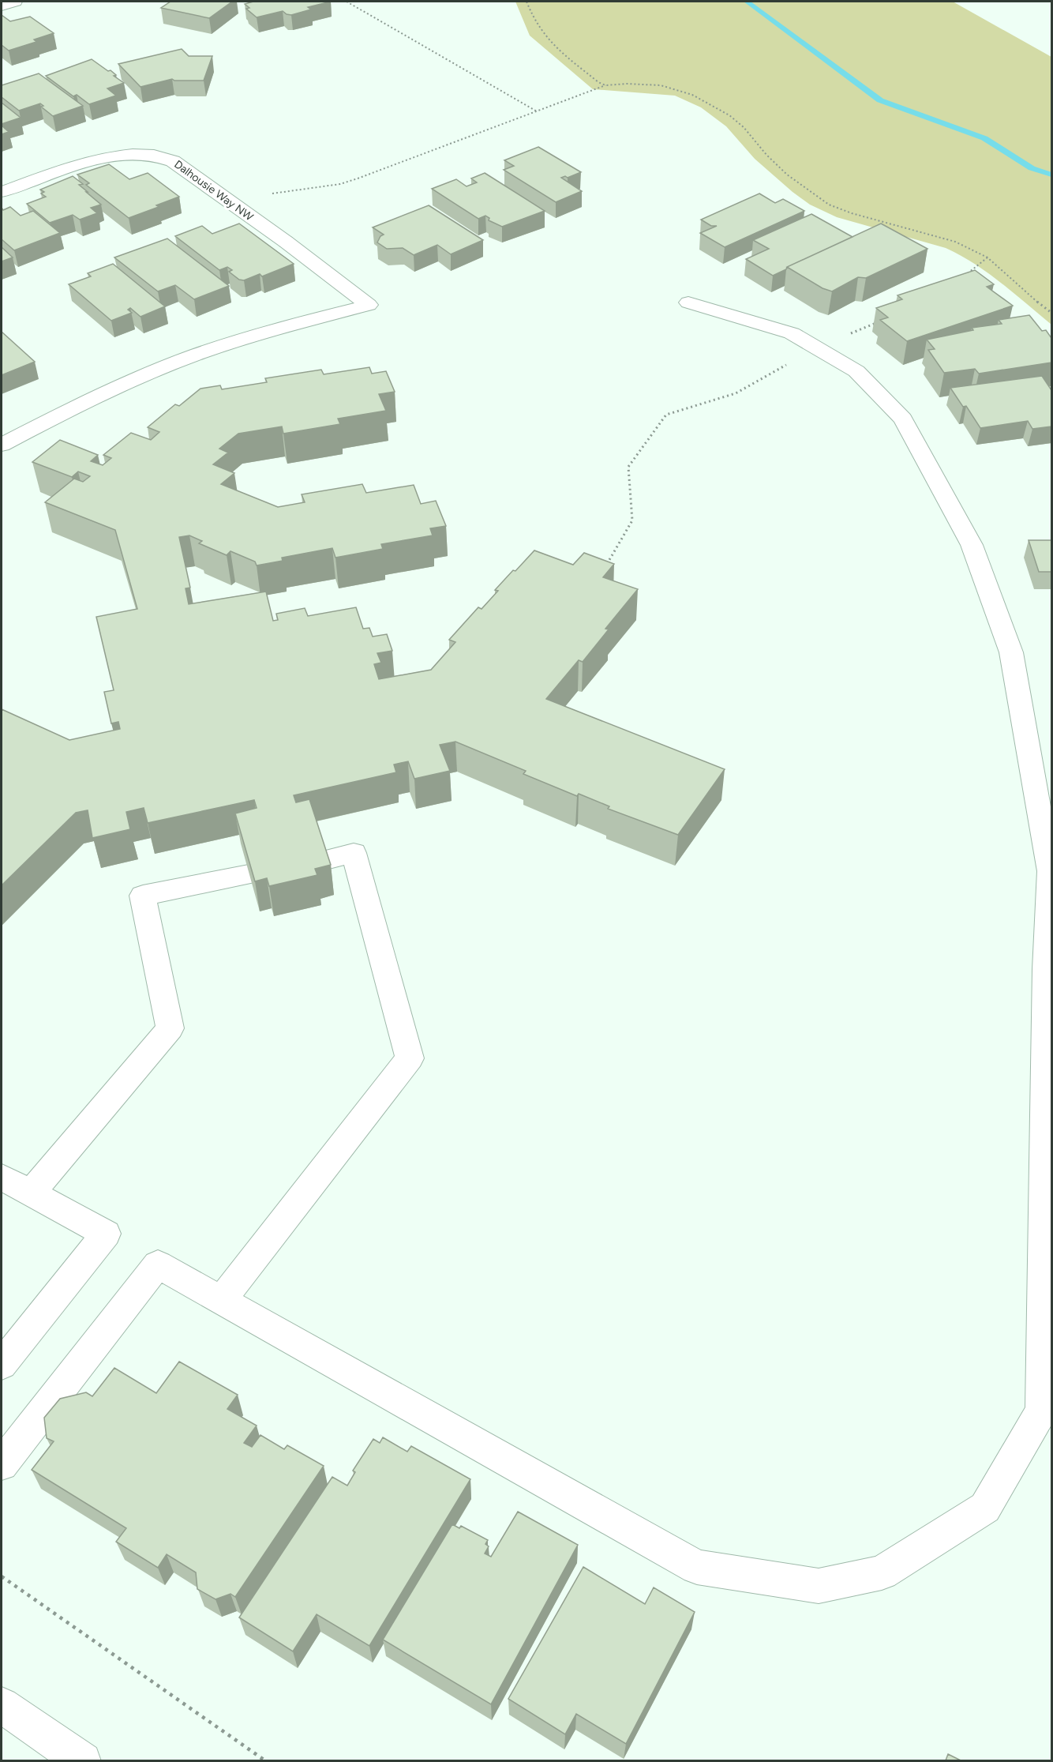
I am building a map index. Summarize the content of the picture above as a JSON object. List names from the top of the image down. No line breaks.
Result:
{"streets":{"street":["Dalhousie Way NW"]}}
